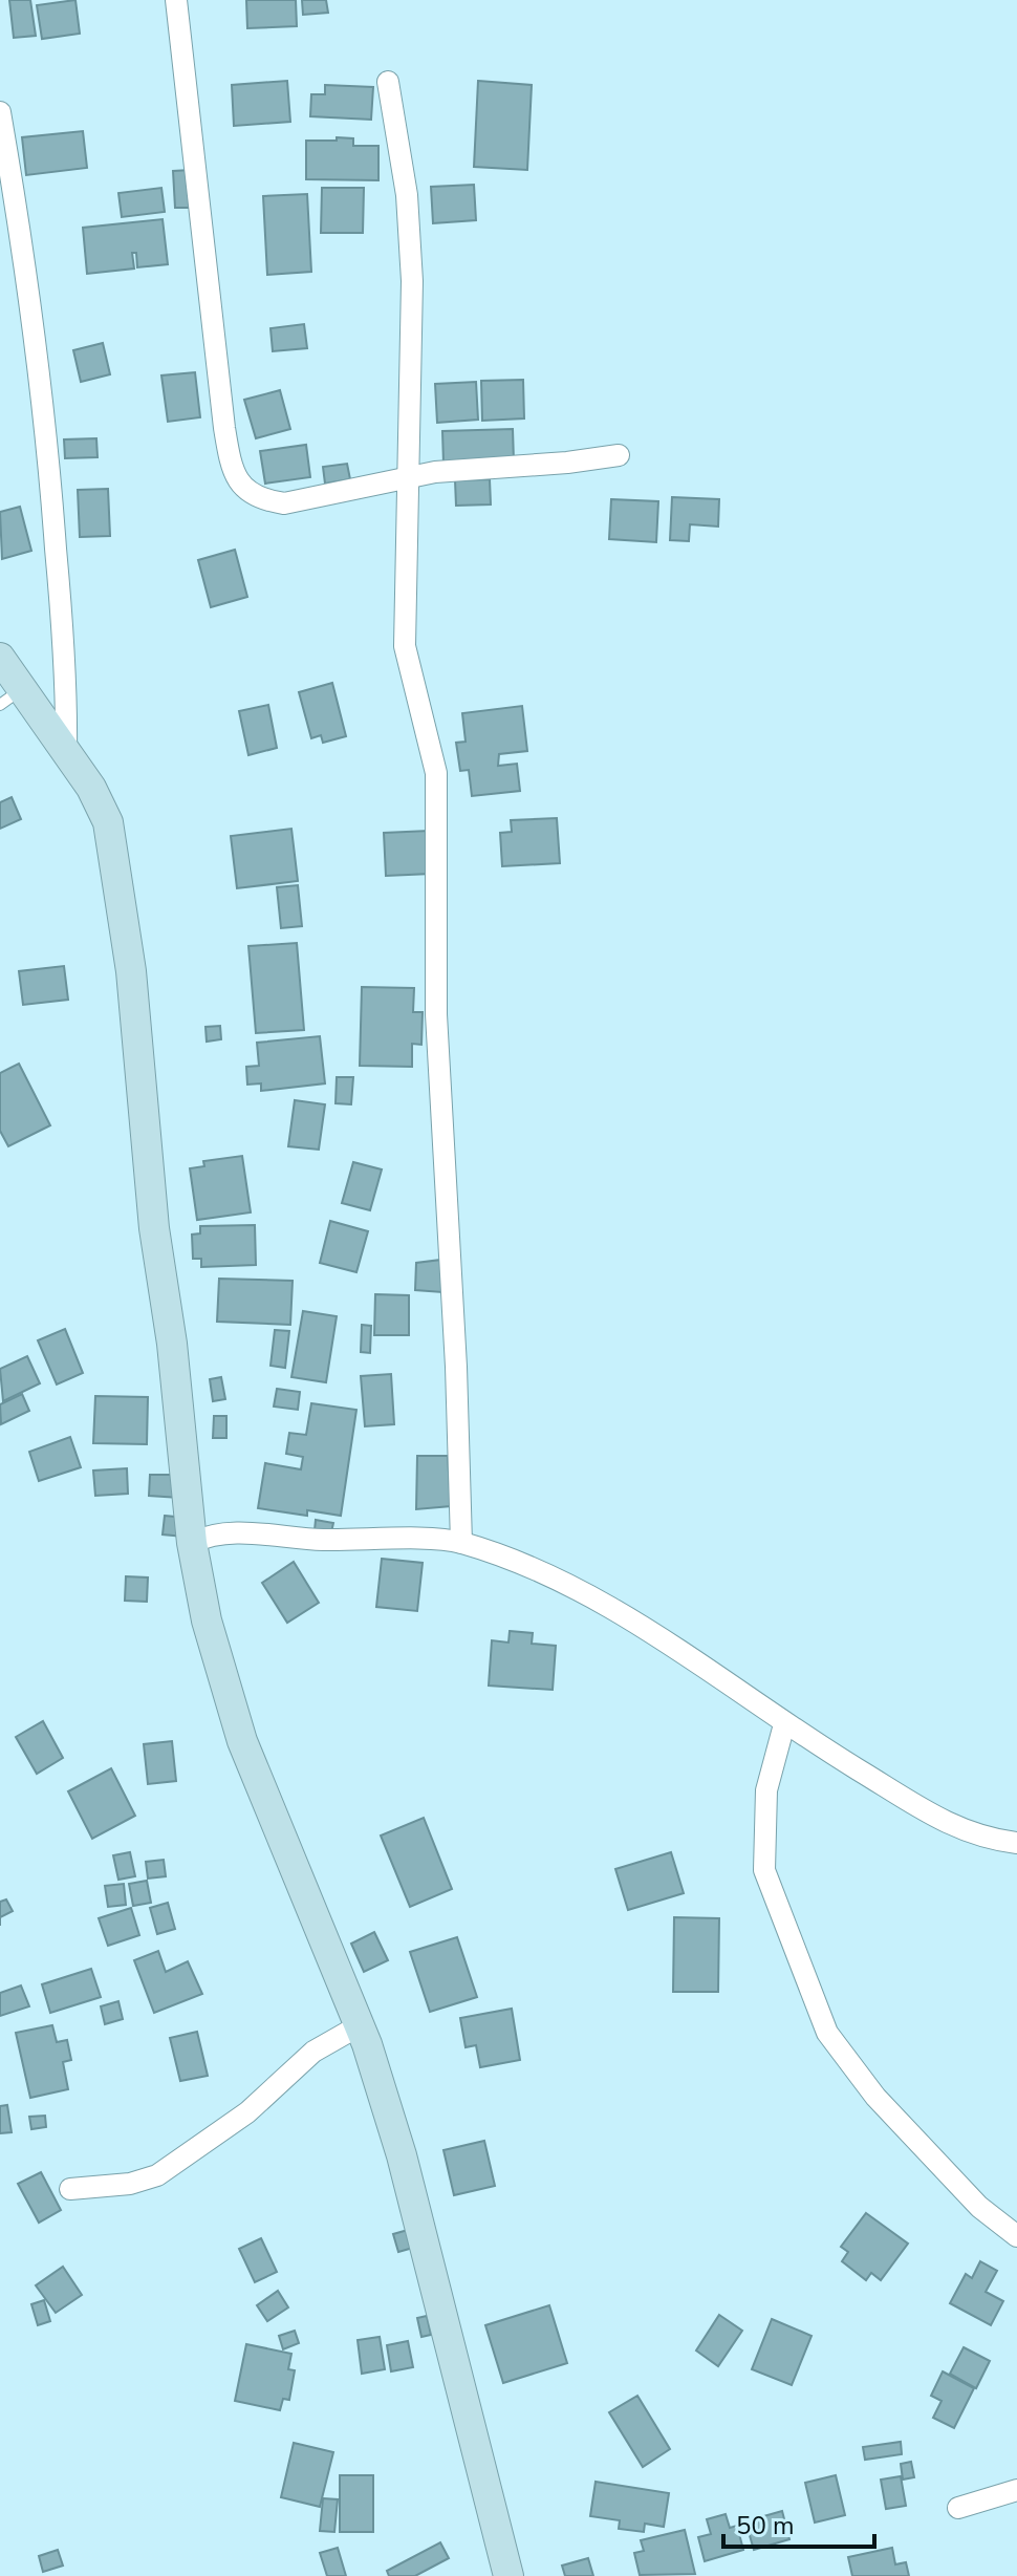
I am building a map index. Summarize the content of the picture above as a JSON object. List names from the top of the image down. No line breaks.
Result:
{"scale_bar":"50 m"}
